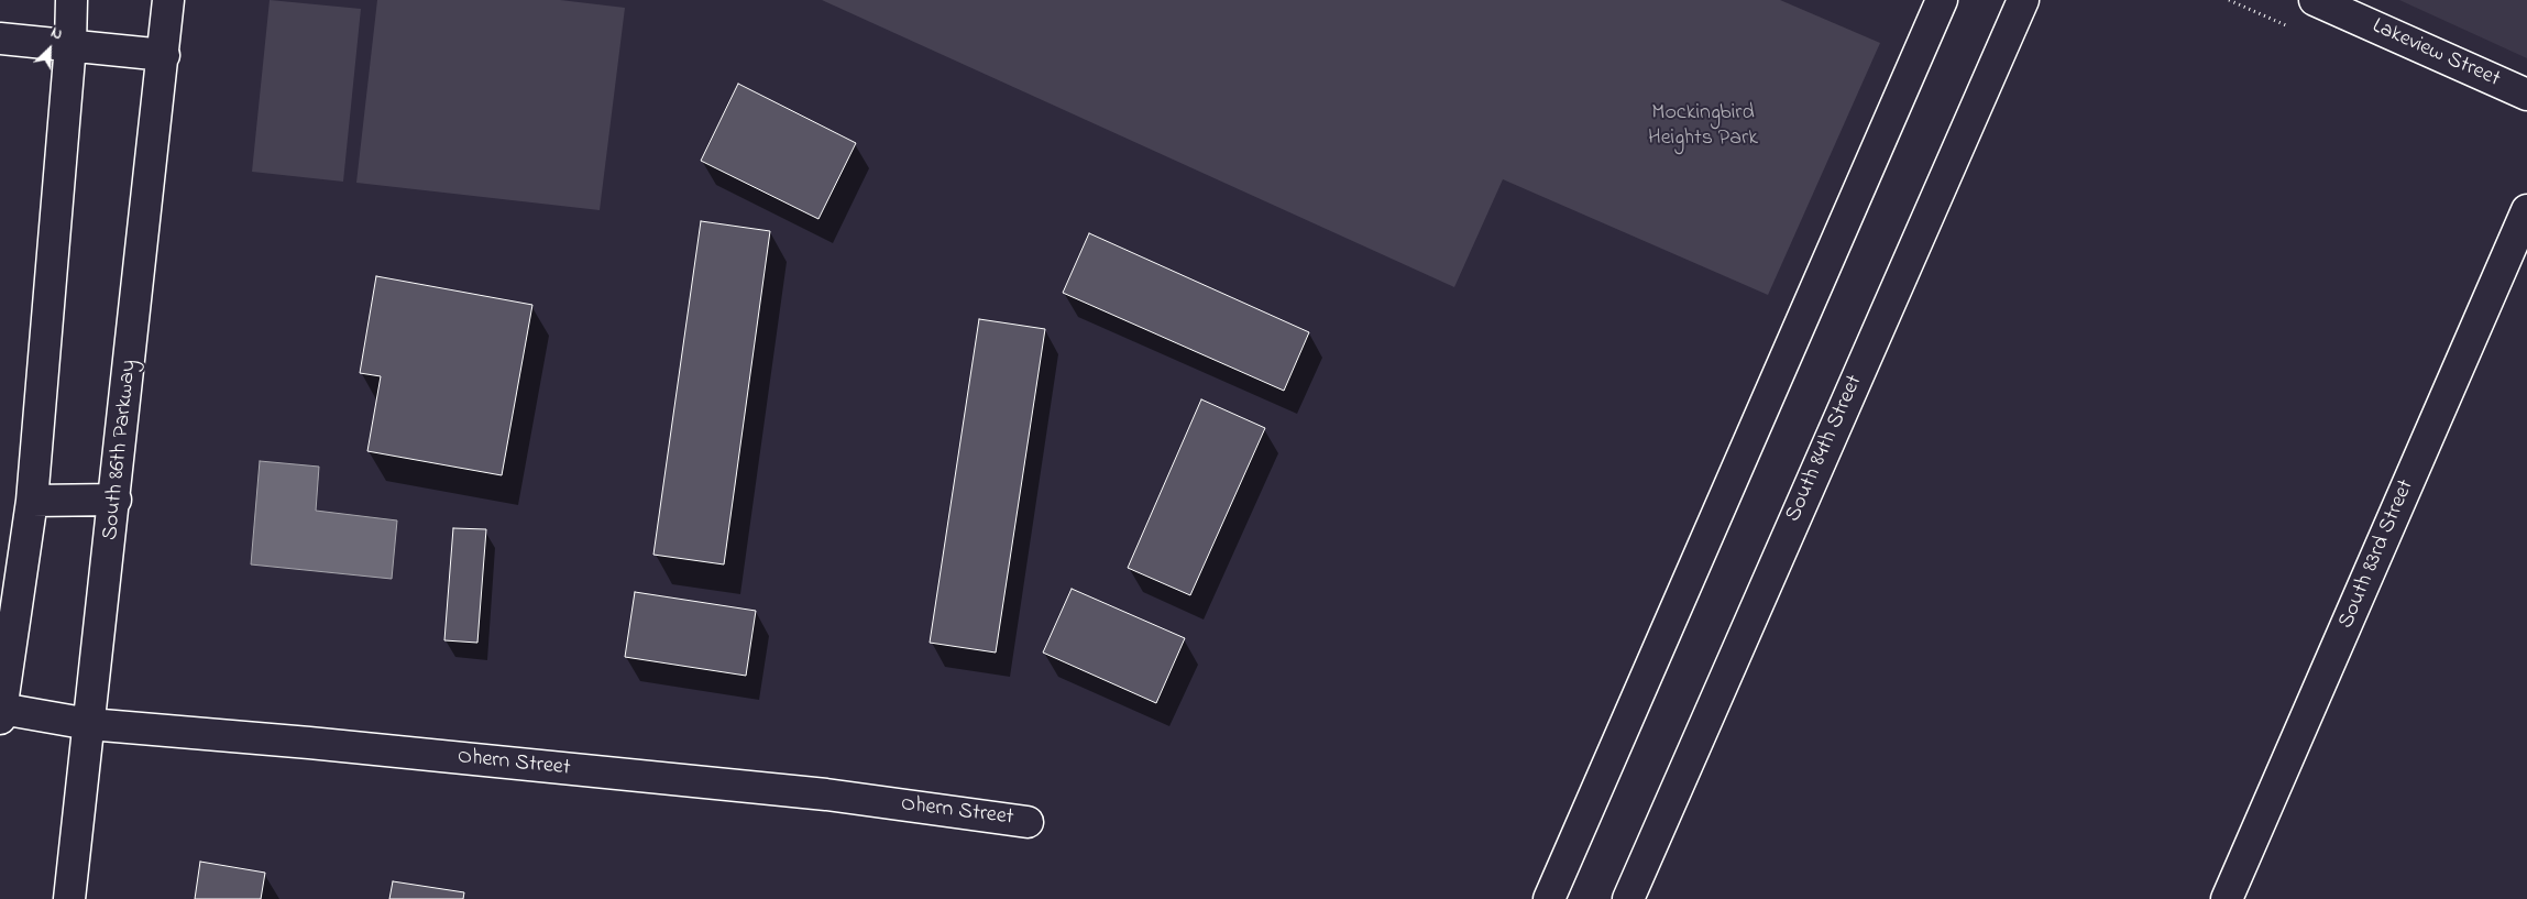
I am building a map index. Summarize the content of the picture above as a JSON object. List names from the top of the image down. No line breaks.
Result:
{"streets":{"street":["Lakeview Street","South 84th Street","South 86th Parkway","South 83rd Street","Ohern Street"]},"crossings":[["South 86th Parkway","Ohern Street"]],"parks":["Mockingbird Heights Park"],"north":"top right"}
